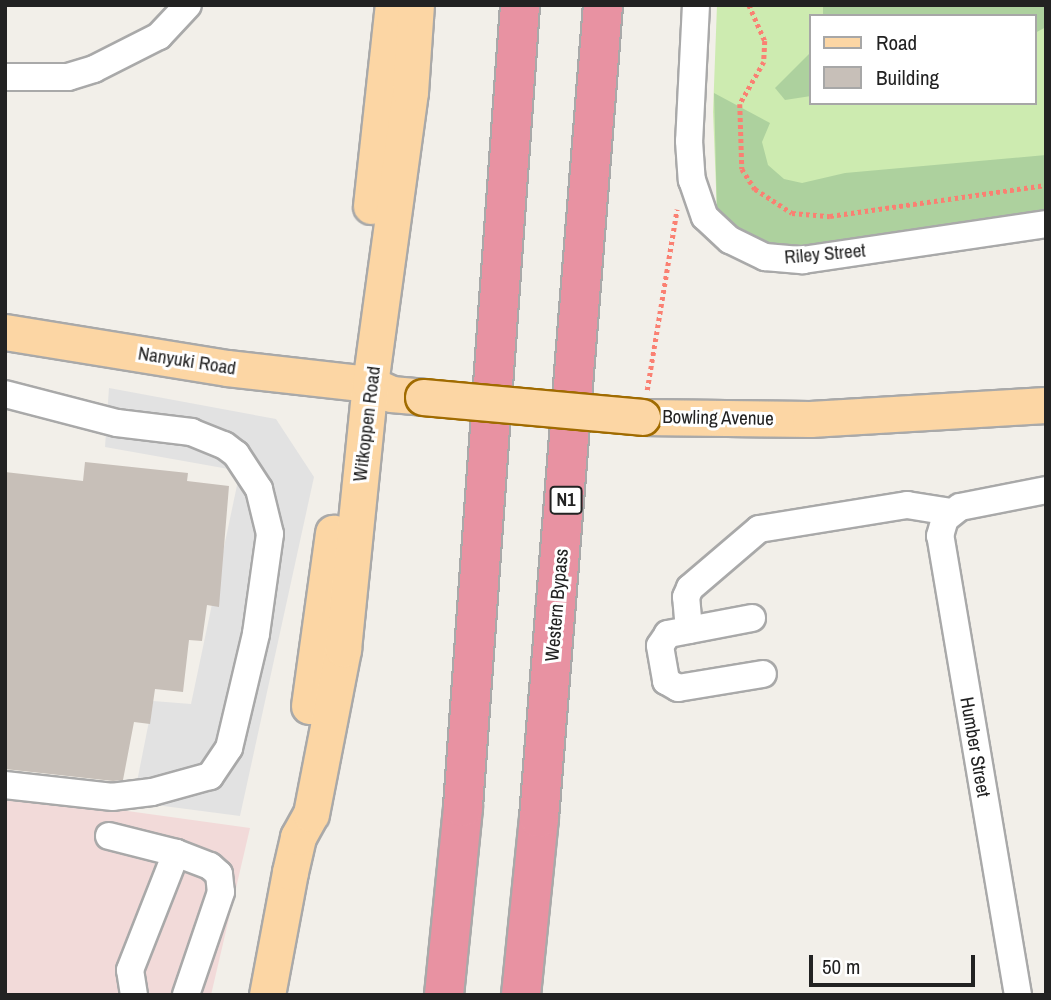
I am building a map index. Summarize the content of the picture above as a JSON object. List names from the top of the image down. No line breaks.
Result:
{"streets":{"highway":["N1","Western Bypass"],"main road":["Nanyuki Road","Bowling Avenue","Witkoppen Road"],"street":["Riley Street","Humber Street"]},"crossings":[["Nanyuki Road","Bowling Avenue"],["Nanyuki Road","Witkoppen Road"],["Bowling Avenue","Witkoppen Road"]],"legend":["Road","Building"],"scale_bar":"50 m"}
